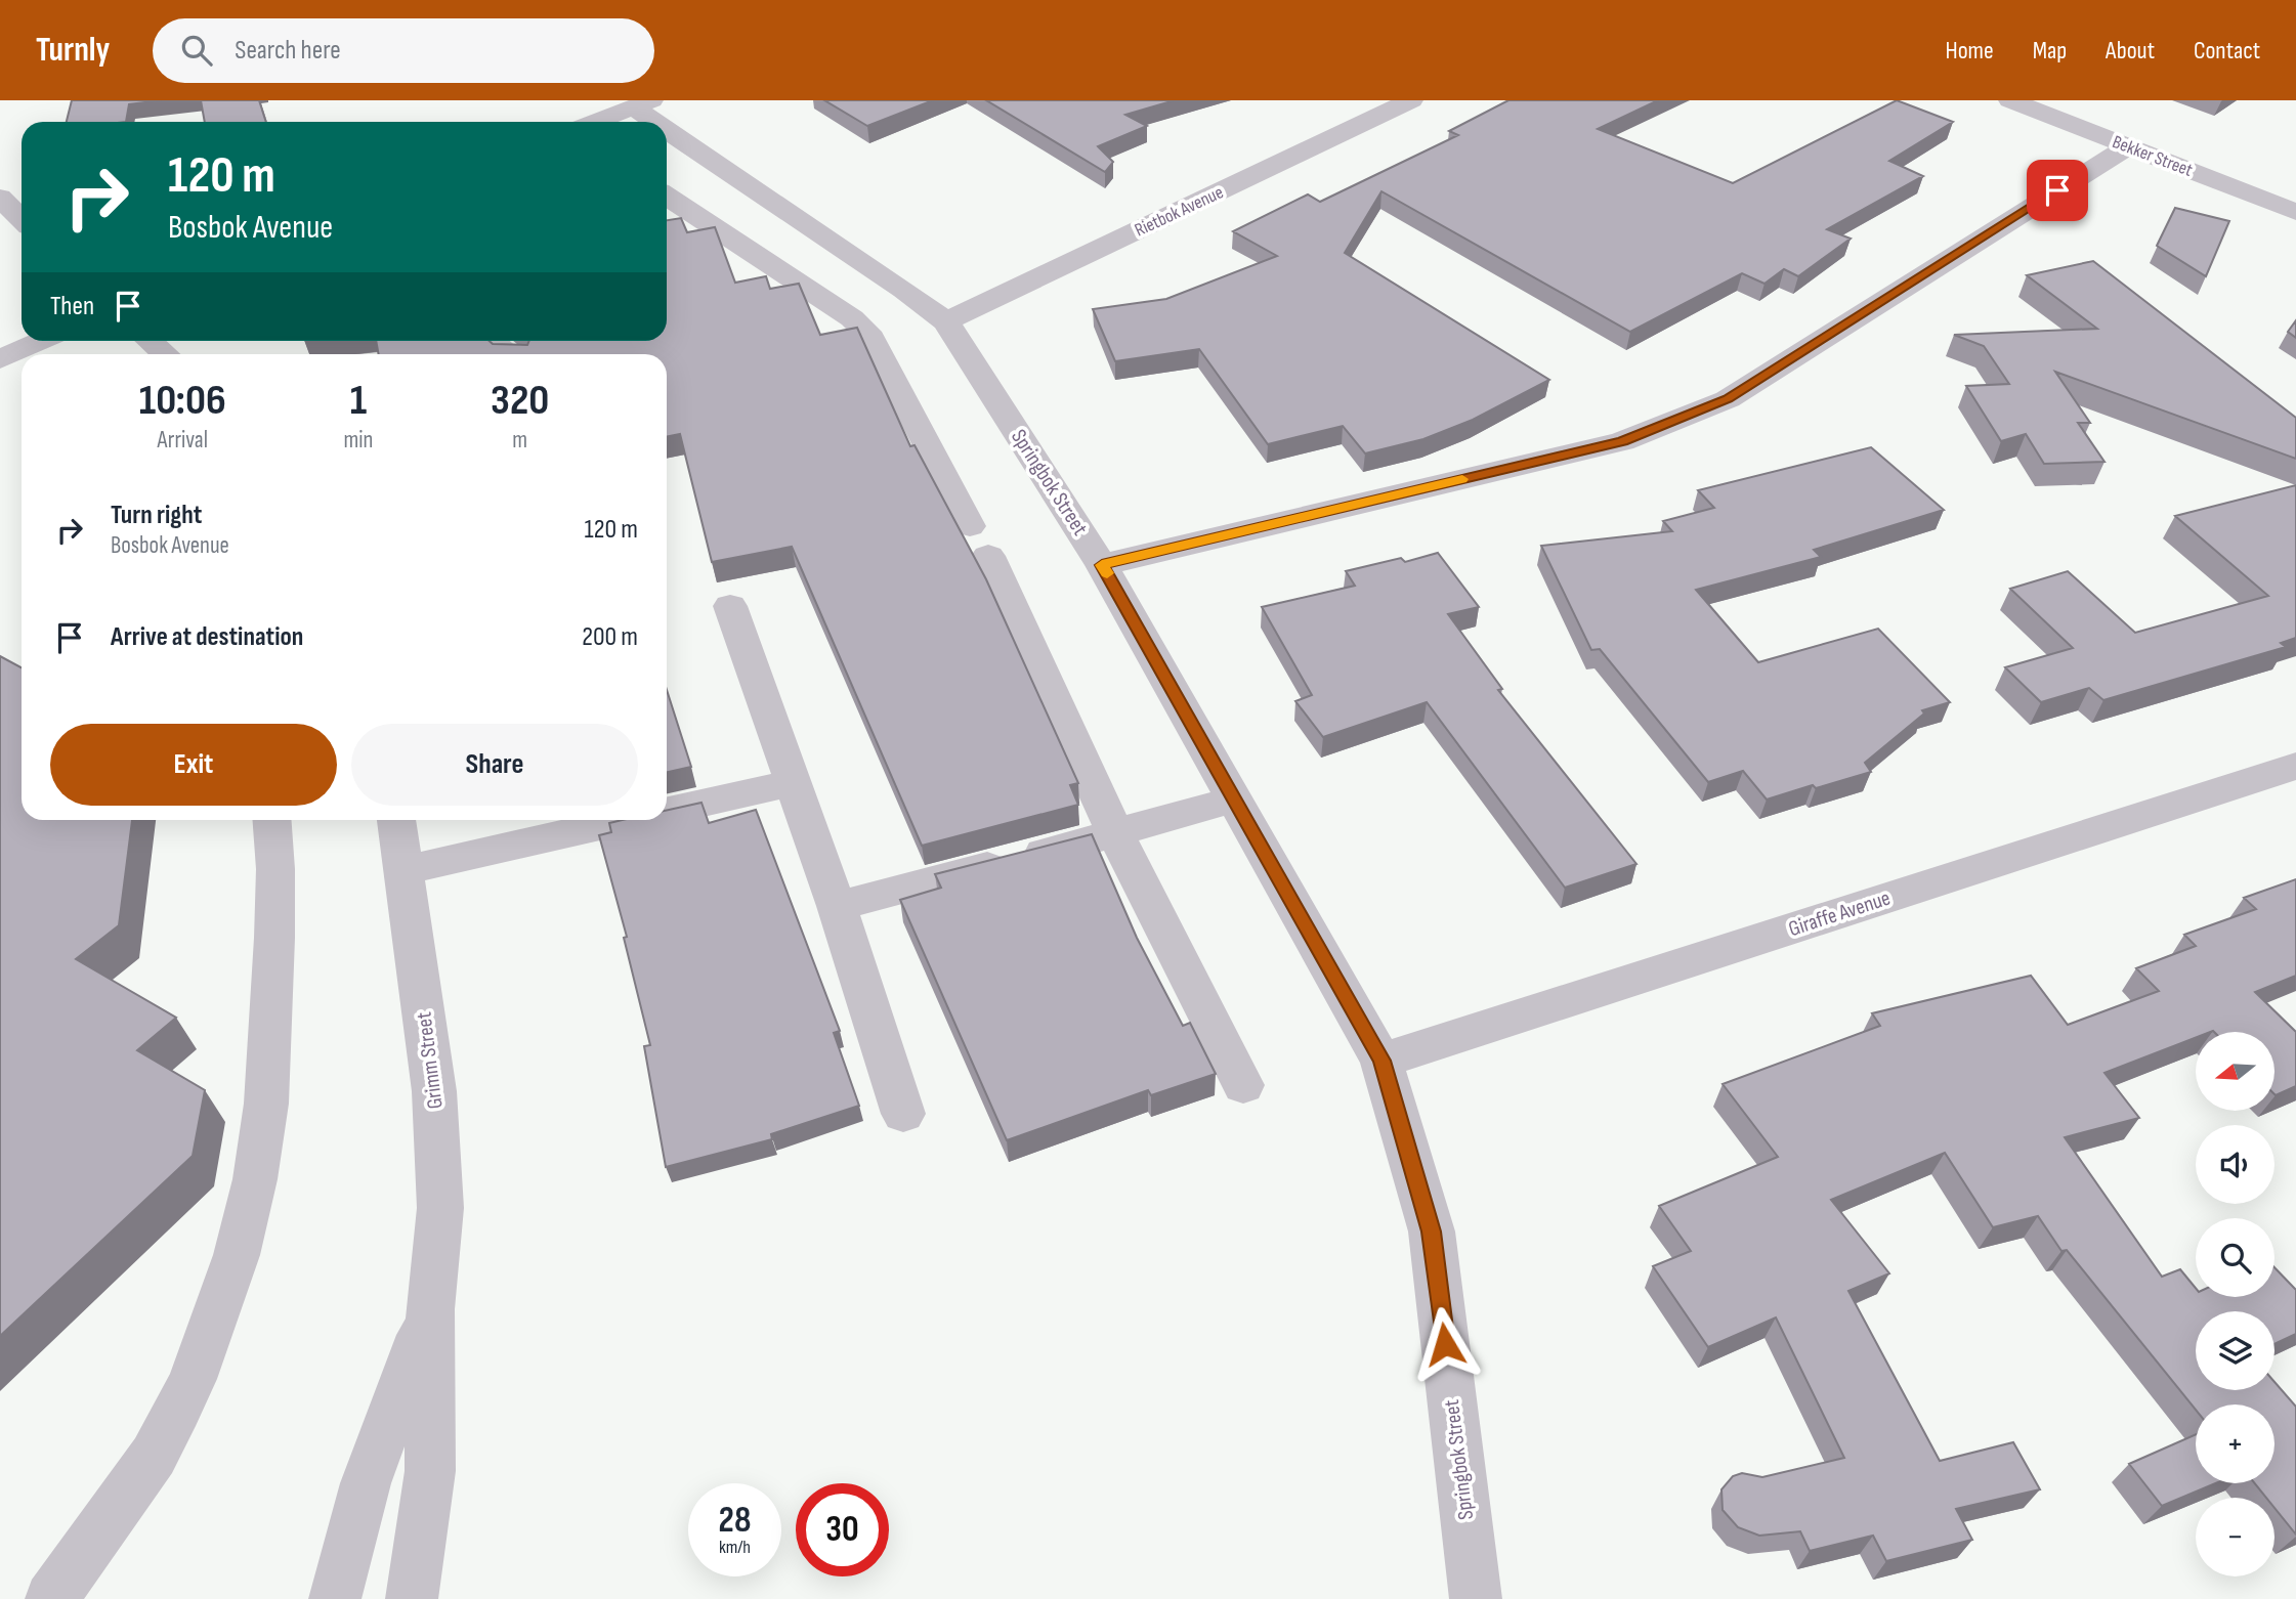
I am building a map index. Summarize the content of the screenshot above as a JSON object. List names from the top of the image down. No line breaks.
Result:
{"streets":{"street":["Bekker Street","Rietbok Avenue","Springbok Street","Giraffe Avenue","Grimm Street"]},"crossings":[["Rietbok Avenue","Springbok Street"],["Springbok Street","Giraffe Avenue"]],"north":"left","page":{"header":"Turnly","search":"Search here","nav":["Home","Map","About","Contact"],"turn":["120 m","Bosbok Avenue"],"then":"Then","eta":["10:06","Arrival","1","min","320","m"],"list":[{"name":"Turn right","note":"Bosbok Avenue","value":"120 m"},{"name":"Arrive at destination","value":"200 m"}],"buttons":["Exit","Share"],"map_buttons":["+","−"],"speed":"28 km/h","limit":"30"}}
